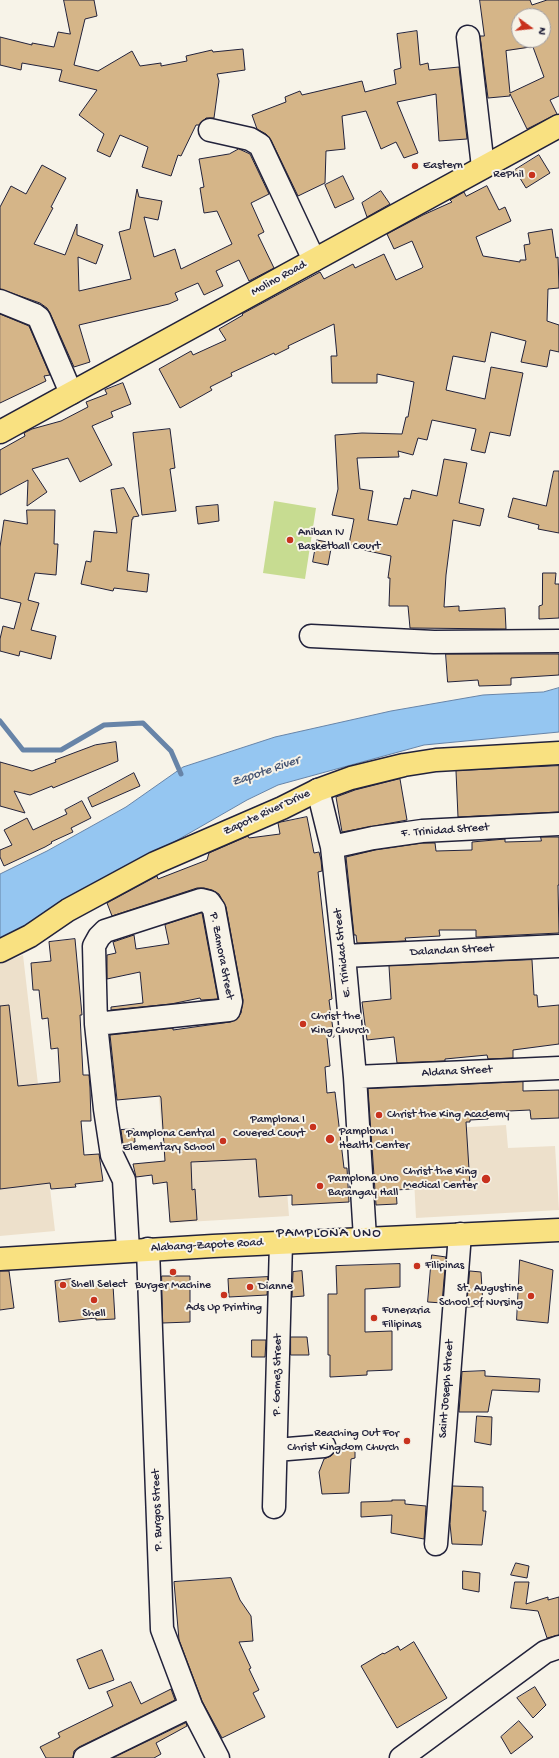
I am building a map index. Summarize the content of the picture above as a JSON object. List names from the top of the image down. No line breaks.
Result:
{"streets":{"main road":["Molino Road","Zapote River Drive","Alabang-Zapote Road"],"street":["F. Trinidad Street","Dalandan Street","E. Trinidad Street","P. Zamora Street","Aldana Street","P. Gomez Street","Saint Joseph Street","P. Burgos Street"]},"crossings":[["Zapote River Drive","E. Trinidad Street"],["F. Trinidad Street","E. Trinidad Street"],["Dalandan Street","E. Trinidad Street"],["E. Trinidad Street","Aldana Street"],["E. Trinidad Street","Alabang-Zapote Road"],["P. Zamora Street","Alabang-Zapote Road"],["P. Zamora Street","P. Burgos Street"],["Alabang-Zapote Road","P. Gomez Street"],["Alabang-Zapote Road","Saint Joseph Street"],["Alabang-Zapote Road","P. Burgos Street"]],"districts":["PAMPLONA UNO"],"water":["Zapote River"],"places":["Eastern","RePhil","Aniban IV Basketball Court","Christ the King Church","Christ the King Academy","Pamplona I Covered Court","Pamplona I Health Center","Pamplona Central Elementary School","Christ the King Medical Center","Pamplona Uno Barangay Hall","Filipinas","Burger Machine","Shell Select","Dianne","Ads Up Printing","St. Augustine School of Nursing","Shell","Funeraria Filipinas","Reaching Out For Christ Kingdom Church"],"north":"right"}
